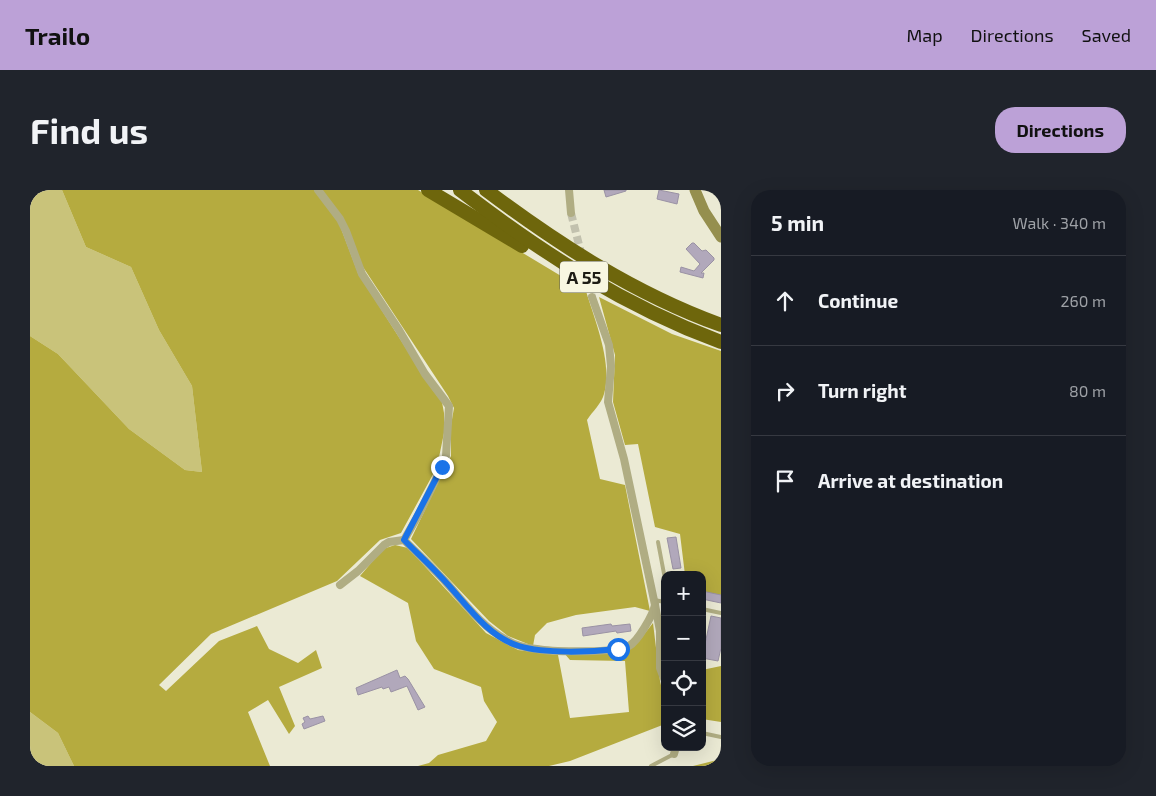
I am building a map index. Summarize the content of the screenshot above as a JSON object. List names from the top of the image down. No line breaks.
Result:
{"streets":{"highway":["A 55"]},"page":{"header":"Trailo","nav":["Map","Directions","Saved"],"buttons":"Directions","title":"Find us","heading":["5 min","Walk · 340 m"],"list":[["Continue","260 m"],["Turn right","80 m"],"Arrive at destination"],"map_buttons":["+","−"]}}
